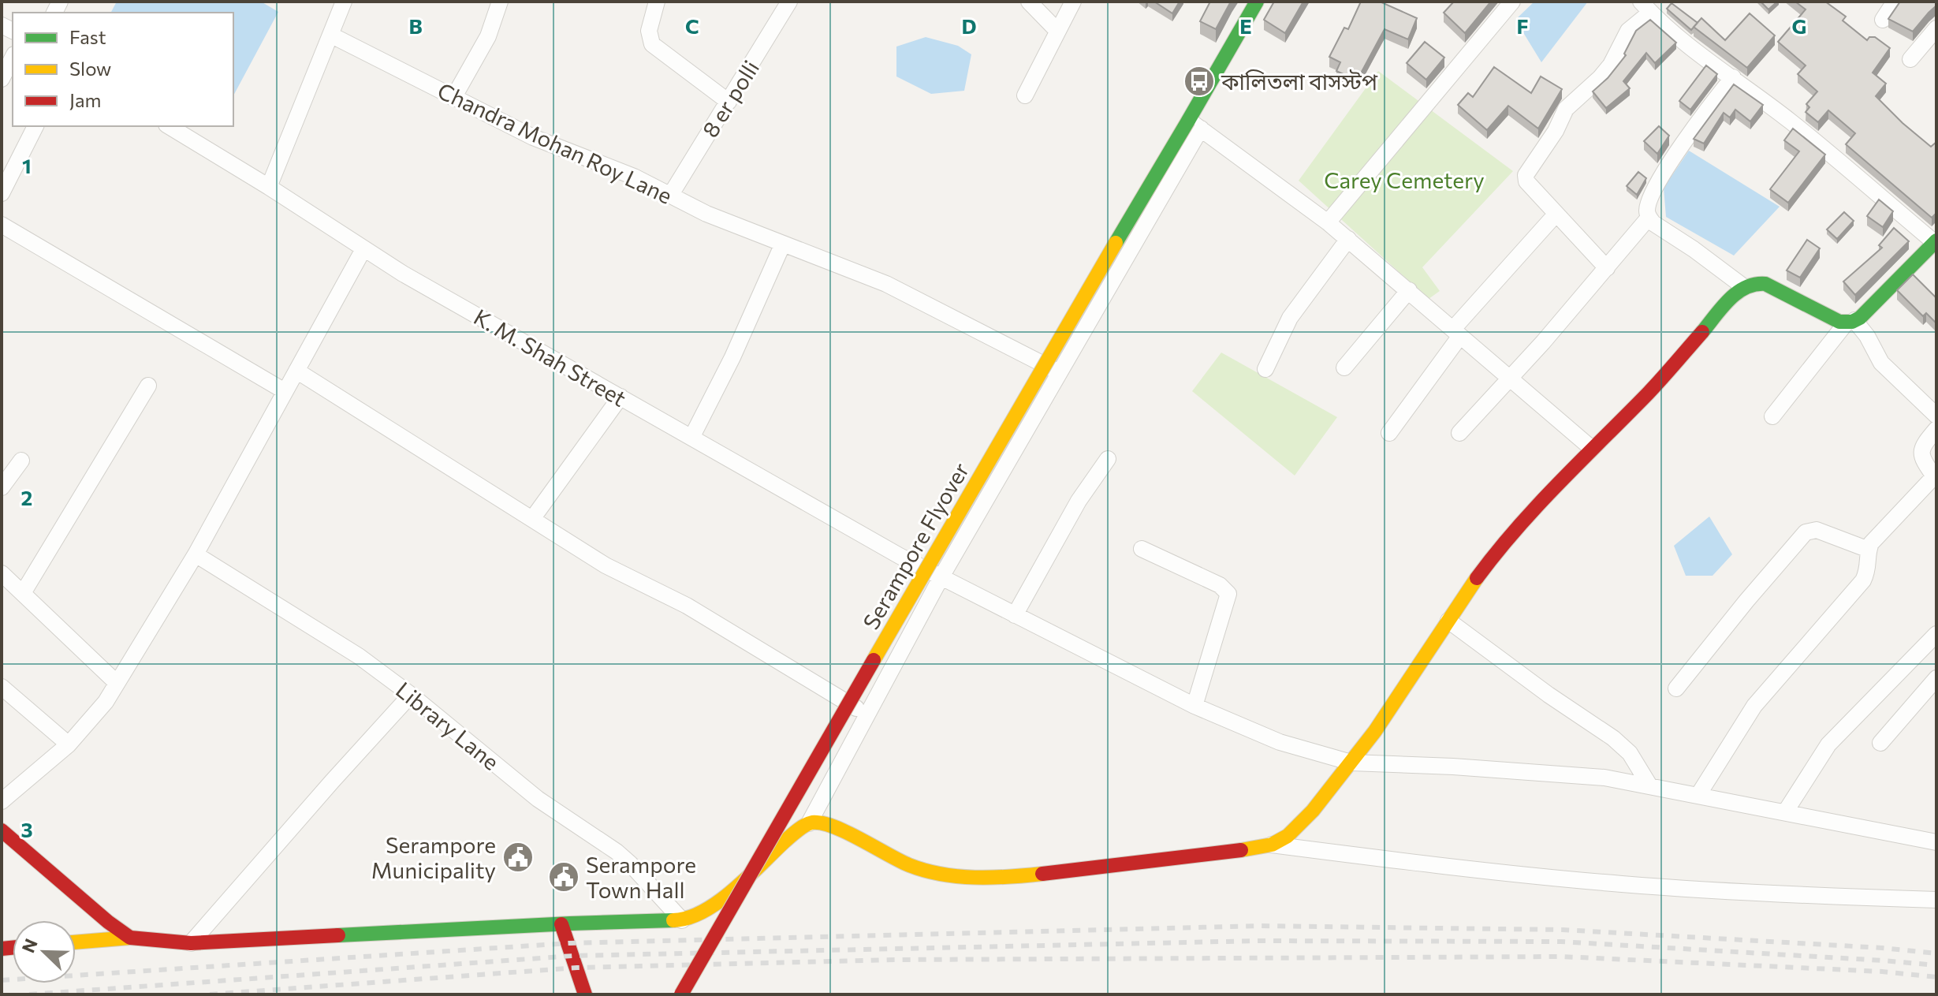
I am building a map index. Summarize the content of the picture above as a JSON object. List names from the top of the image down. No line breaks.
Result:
{"streets":{"street":["8 er polli","Chandra Mohan Roy Lane","K. M. Shah Street","Serampore Flyover","Library Lane"]},"crossings":[["8 er polli","Chandra Mohan Roy Lane"]],"parks":["Carey Cemetery"],"places":{"bus stop":["কালিতলা বাসস্টপ"],"public building":["Serampore Municipality","Serampore Town Hall"]},"legend":["Fast","Slow","Jam"],"north":"top left","grid":{"columns":["B","C","D","E","F","G"],"rows":["1","2","3"]}}
